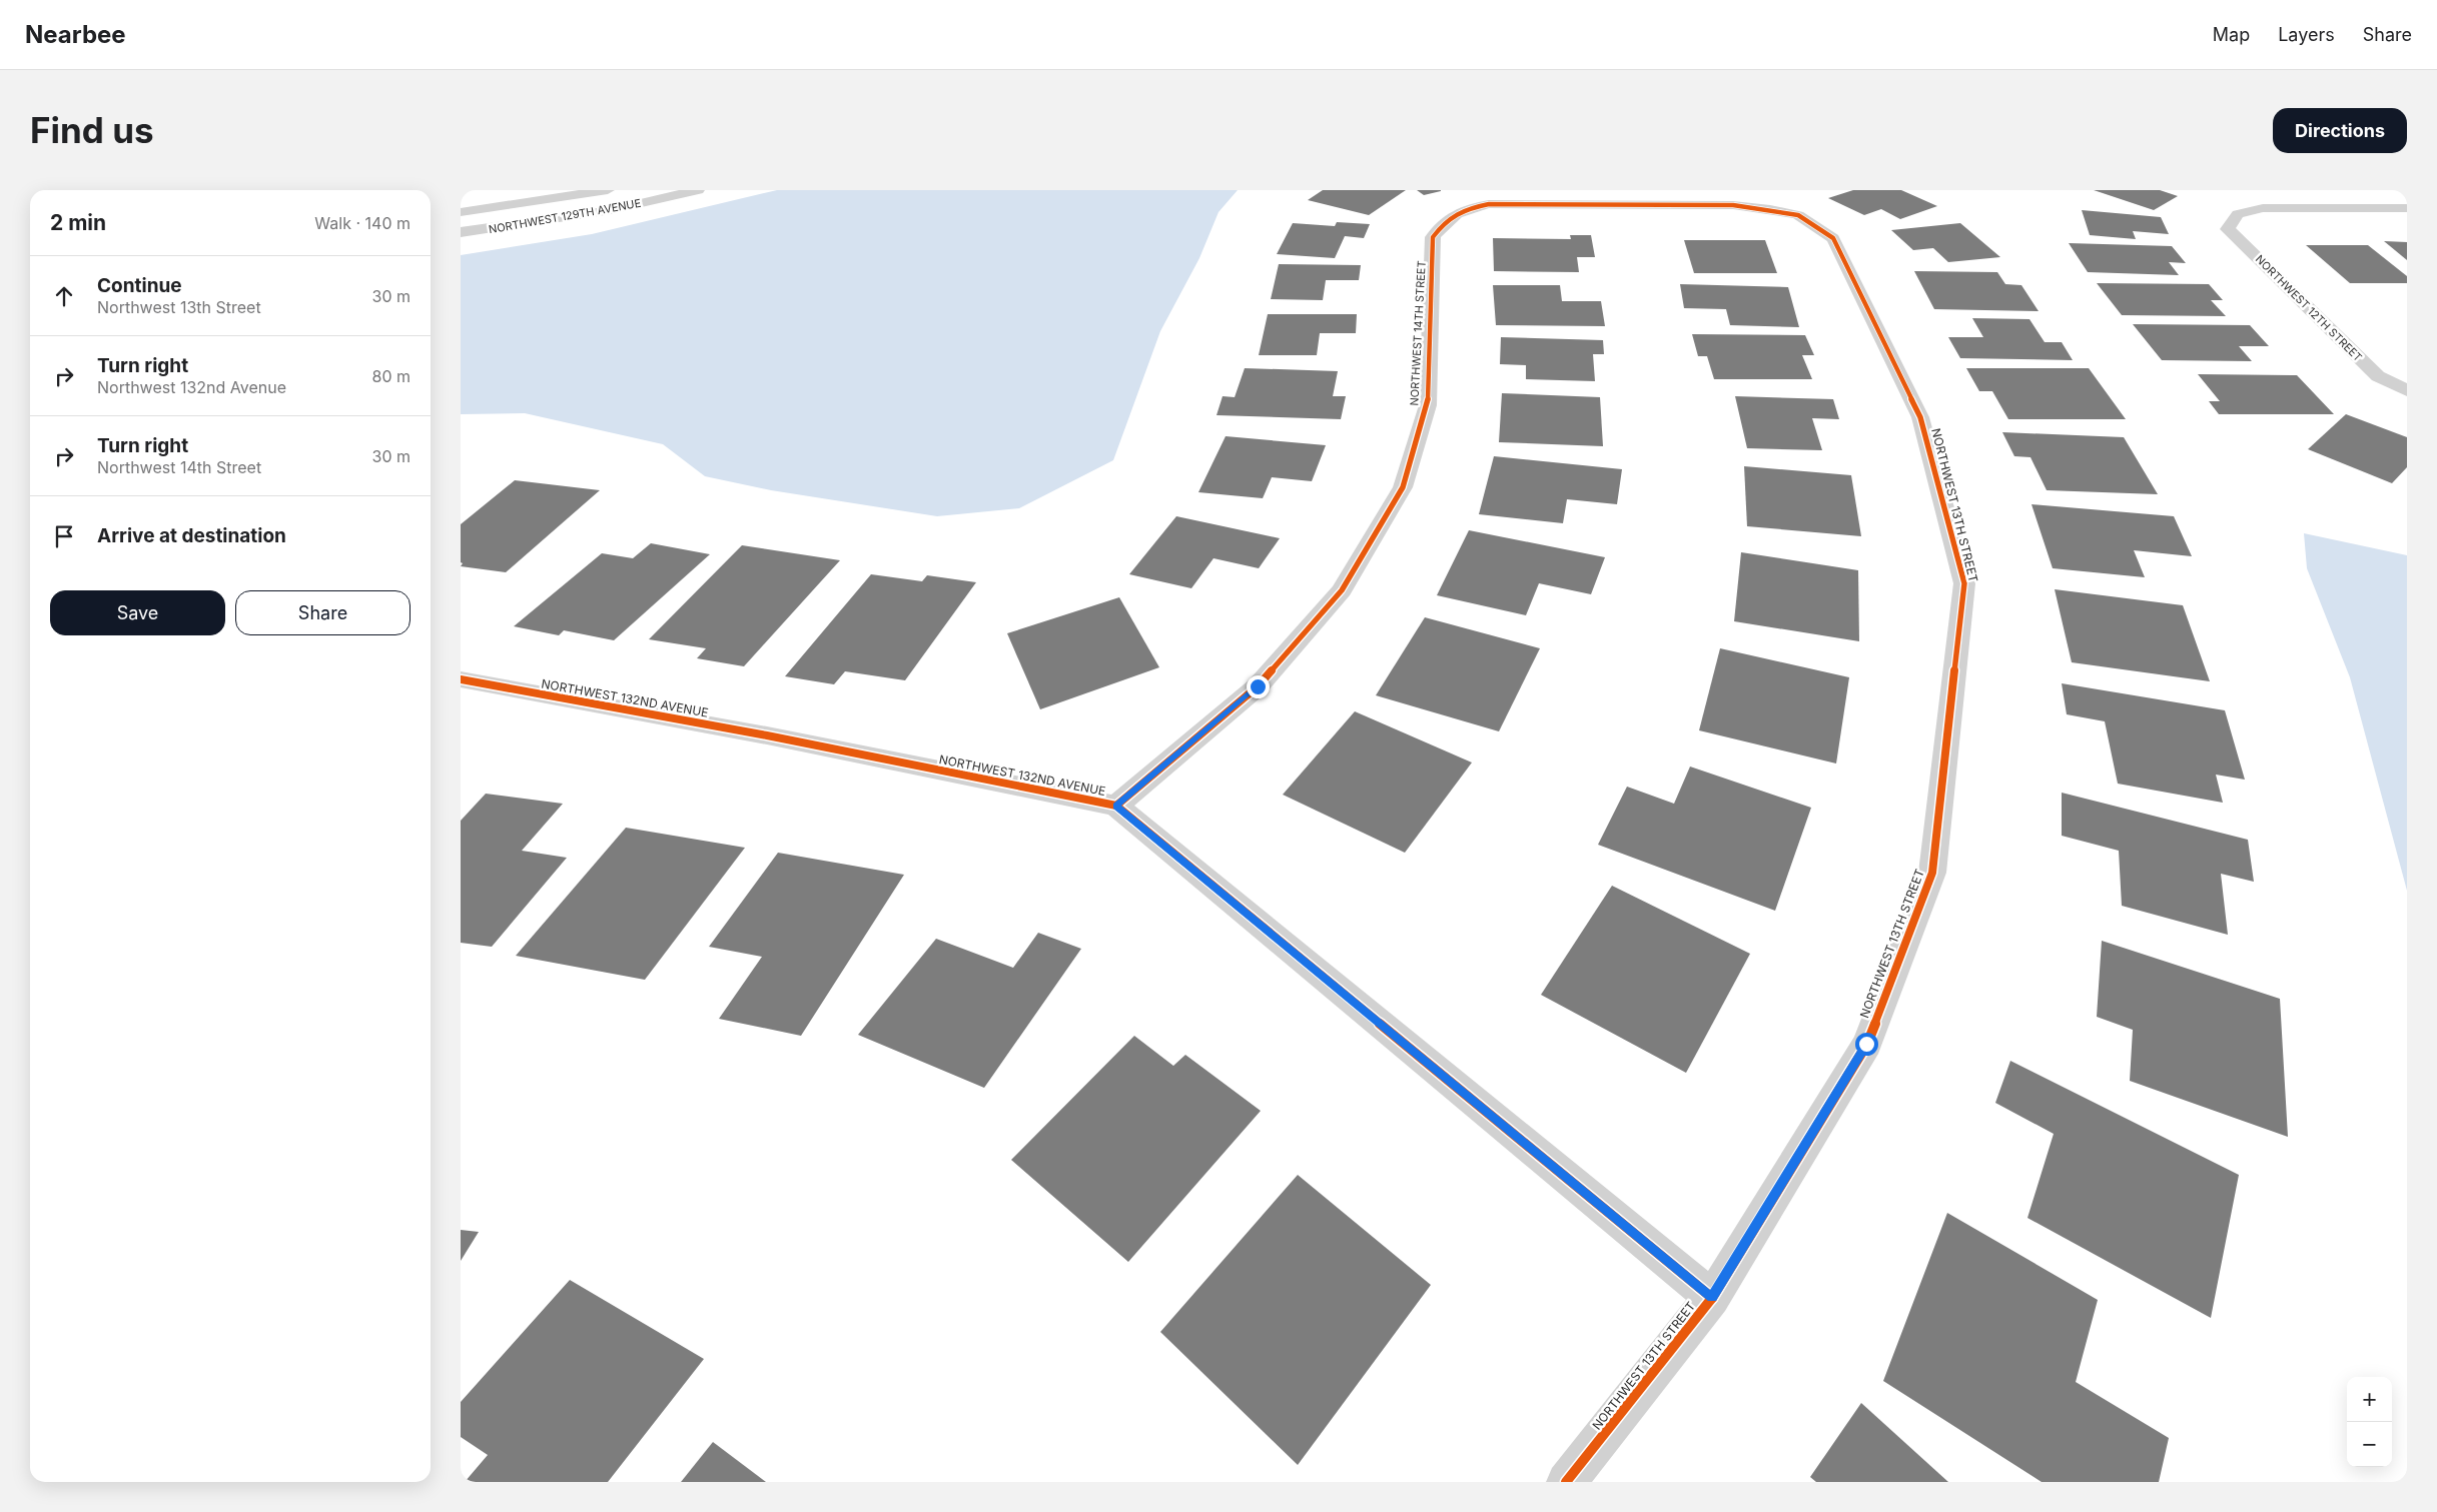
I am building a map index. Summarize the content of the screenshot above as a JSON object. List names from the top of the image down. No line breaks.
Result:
{"streets":{"street":["NORTHWEST 129TH AVENUE","NORTHWEST 12TH STREET","NORTHWEST 14TH STREET","NORTHWEST 13TH STREET","NORTHWEST 132ND AVENUE"]},"crossings":[["NORTHWEST 14TH STREET","NORTHWEST 13TH STREET"],["NORTHWEST 14TH STREET","NORTHWEST 132ND AVENUE"],["NORTHWEST 13TH STREET","NORTHWEST 132ND AVENUE"]],"page":{"header":"Nearbee","nav":["Map","Layers","Share"],"buttons":["Directions",["Save","Share"]],"title":"Find us","heading":["2 min","Walk · 140 m"],"list":[["Continue","Northwest 13th Street","30 m"],["Turn right","Northwest 132nd Avenue","80 m"],["Turn right","Northwest 14th Street","30 m"],"Arrive at destination"],"map_buttons":["+","−"]}}
